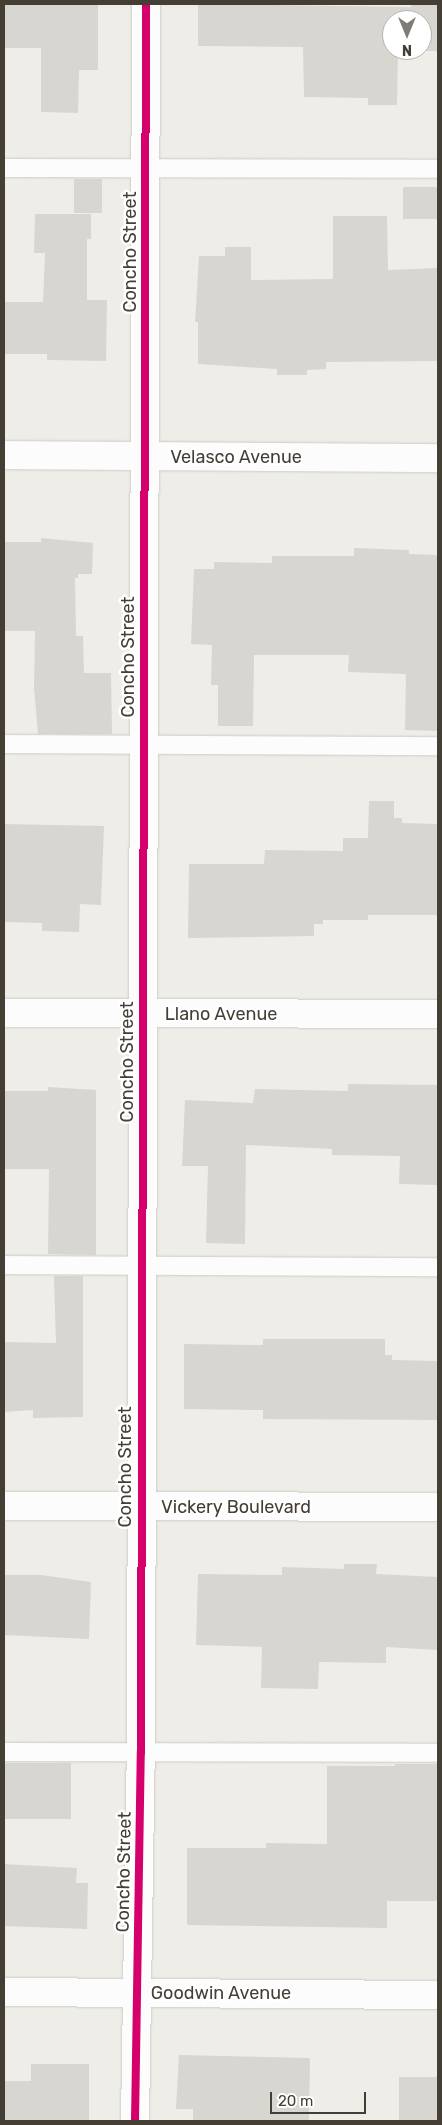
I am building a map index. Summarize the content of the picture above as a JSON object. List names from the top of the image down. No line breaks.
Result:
{"streets":{"street":["Concho Street","Velasco Avenue","Llano Avenue","Vickery Boulevard","Goodwin Avenue"]},"crossings":[["Concho Street","Velasco Avenue"],["Concho Street","Llano Avenue"],["Concho Street","Vickery Boulevard"],["Concho Street","Goodwin Avenue"]],"scale_bar":"20 m","north":"bottom"}
